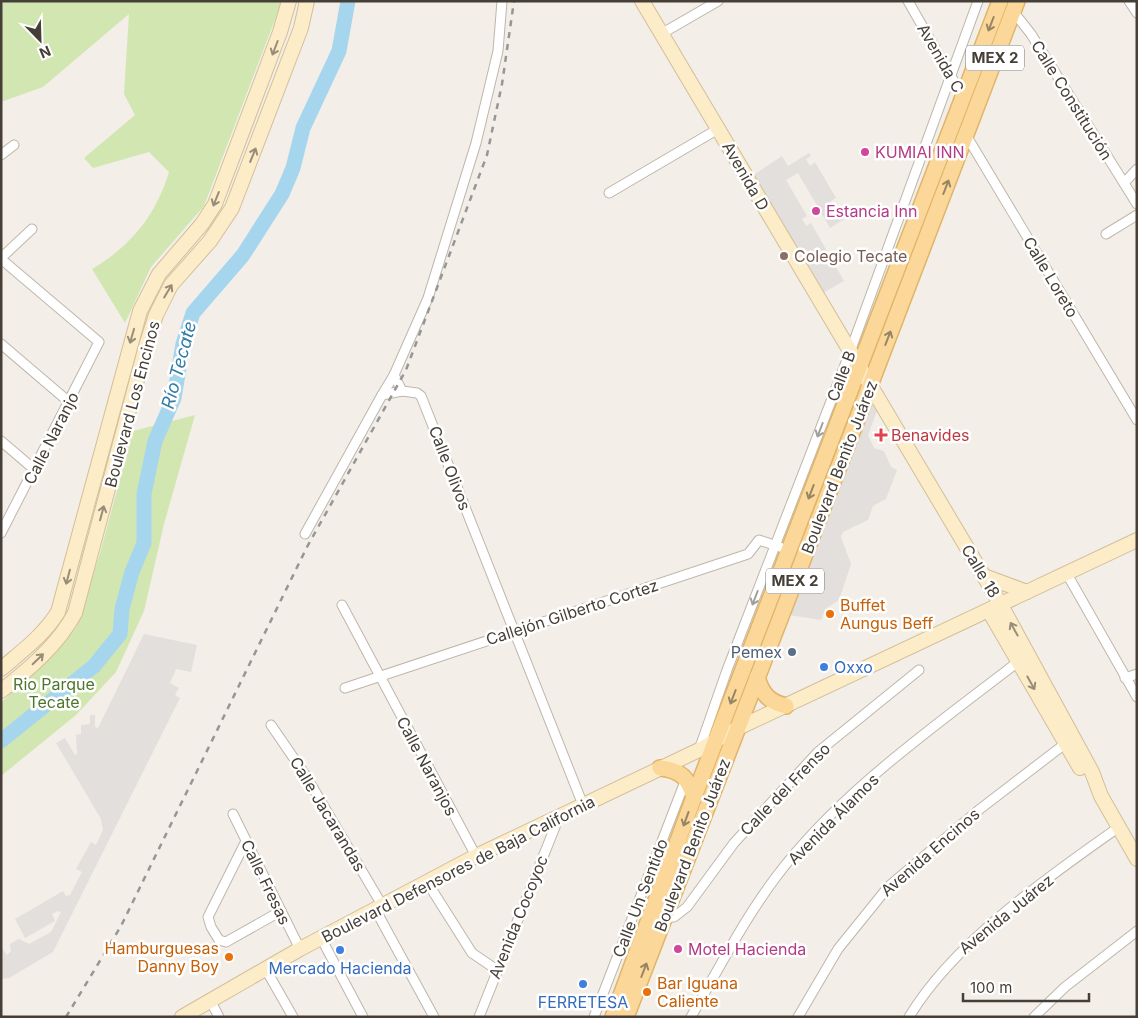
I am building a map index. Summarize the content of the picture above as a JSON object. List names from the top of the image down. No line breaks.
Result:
{"streets":{"main road":["MEX 2","Avenida D","Boulevard Los Encinos","Boulevard Benito Juárez","Calle 18","Boulevard Defensores de Baja California"],"street":["Avenida C","Calle Constitución","Calle Loreto","Calle B","Calle Naranjo","Calle Olivos","Callejón Gilberto Cortez","Calle Naranjos","Calle del Frenso","Calle Jacarandas","Avenida Álamos","Avenida Encinos","Calle Fresas","Calle Un Sentido","Avenida Juárez","Avenida Cocoyoc"]},"crossings":[["Avenida C","Calle B"],["Avenida C","Boulevard Benito Juárez"],["Calle Constitución","Boulevard Benito Juárez"],["Avenida D","Calle B"],["Avenida D","Calle 18"],["Calle Loreto","Boulevard Benito Juárez"],["Calle B","Boulevard Benito Juárez"],["Calle B","Calle 18"],["Calle B","Callejón Gilberto Cortez"],["Calle B","Boulevard Defensores de Baja California"],["Boulevard Benito Juárez","Calle 18"],["Boulevard Benito Juárez","Callejón Gilberto Cortez"],["Boulevard Benito Juárez","Calle del Frenso"],["Boulevard Benito Juárez","Boulevard Defensores de Baja California"],["Calle Olivos","Callejón Gilberto Cortez"],["Calle Olivos","Boulevard Defensores de Baja California"],["Calle 18","Avenida Álamos"],["Calle 18","Avenida Encinos"],["Calle 18","Boulevard Defensores de Baja California"],["Calle 18","Avenida Juárez"],["Callejón Gilberto Cortez","Calle Naranjos"],["Calle Naranjos","Boulevard Defensores de Baja California"],["Calle Jacarandas","Boulevard Defensores de Baja California"],["Boulevard Defensores de Baja California","Calle Fresas"],["Boulevard Defensores de Baja California","Avenida Cocoyoc"]],"one_way":["Calle B"],"water":["Río Tecate"],"parks":["Rio Parque Tecate"],"places":{"other":["KUMIAI INN","Estancia Inn","Colegio Tecate","Buffet Aungus Beff","Pemex","Oxxo","Motel Hacienda","Mercado Hacienda","Hamburguesas Danny Boy","FERRETESA","Bar Iguana Caliente"],"health":["Benavides"]},"scale_bar":"100 m","north":"bottom right"}
